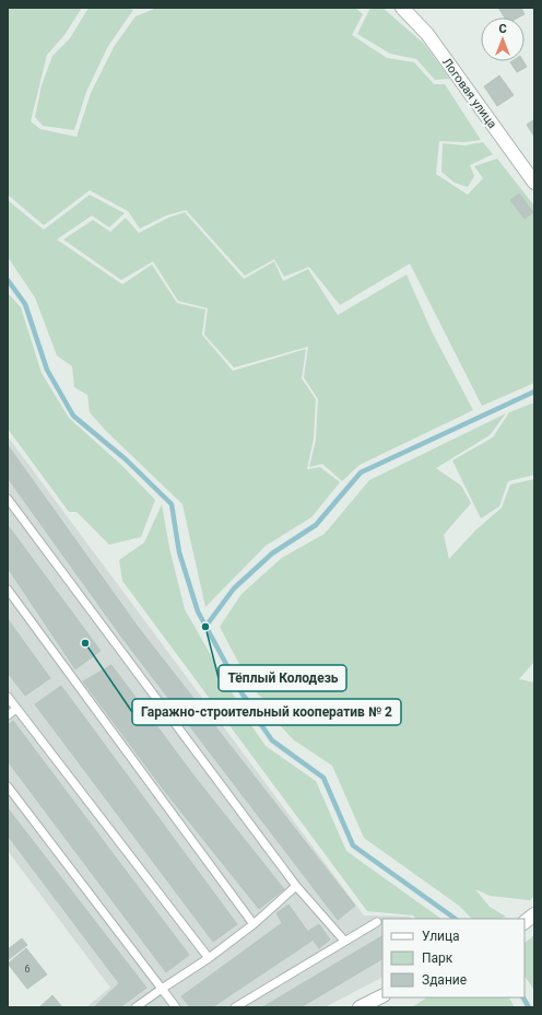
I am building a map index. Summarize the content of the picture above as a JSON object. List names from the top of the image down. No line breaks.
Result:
{"streets":{"street":["Логовая улица"]},"places":["Тёплый Колодезь","Гаражно-строительный кооператив № 2"],"house_numbers":["6"],"legend":["Улица","Парк","Здание"],"north":"top"}
